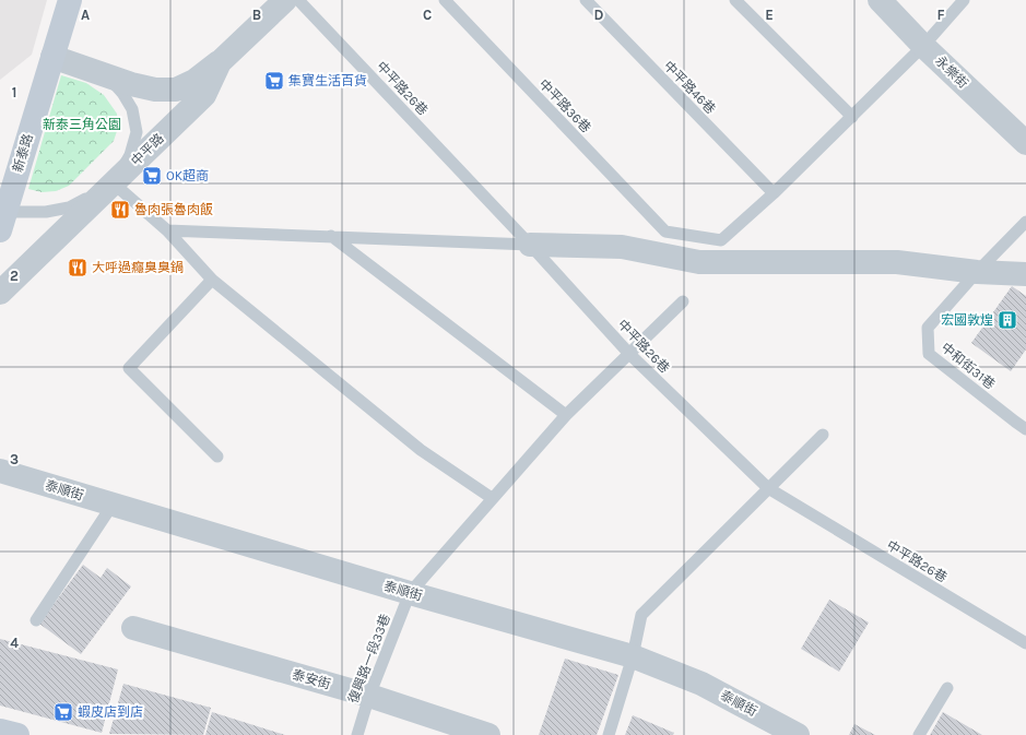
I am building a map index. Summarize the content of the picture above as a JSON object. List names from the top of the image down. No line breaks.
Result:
{"streets":{"main road":["新泰路"],"street":["永樂街","中平路","泰順街","泰安街"],"lane":["中平路46巷","中平路26巷","中平路36巷","中和街31巷","復興路一段33巷"]},"crossings":[["中平路46巷","中平路36巷"],["泰順街","復興路一段33巷"],["復興路一段33巷","泰安街"]],"parks":["新泰三角公園"],"places":{"supermarket":["集寶生活百貨","OK超商","蝦皮店到店"],"restaurant":["魯肉張魯肉飯","大呼過癮臭臭鍋"],"building":["宏國敦煌"]},"grid":{"columns":["A","B","C","D","E","F"],"rows":["1","2","3","4"]}}
